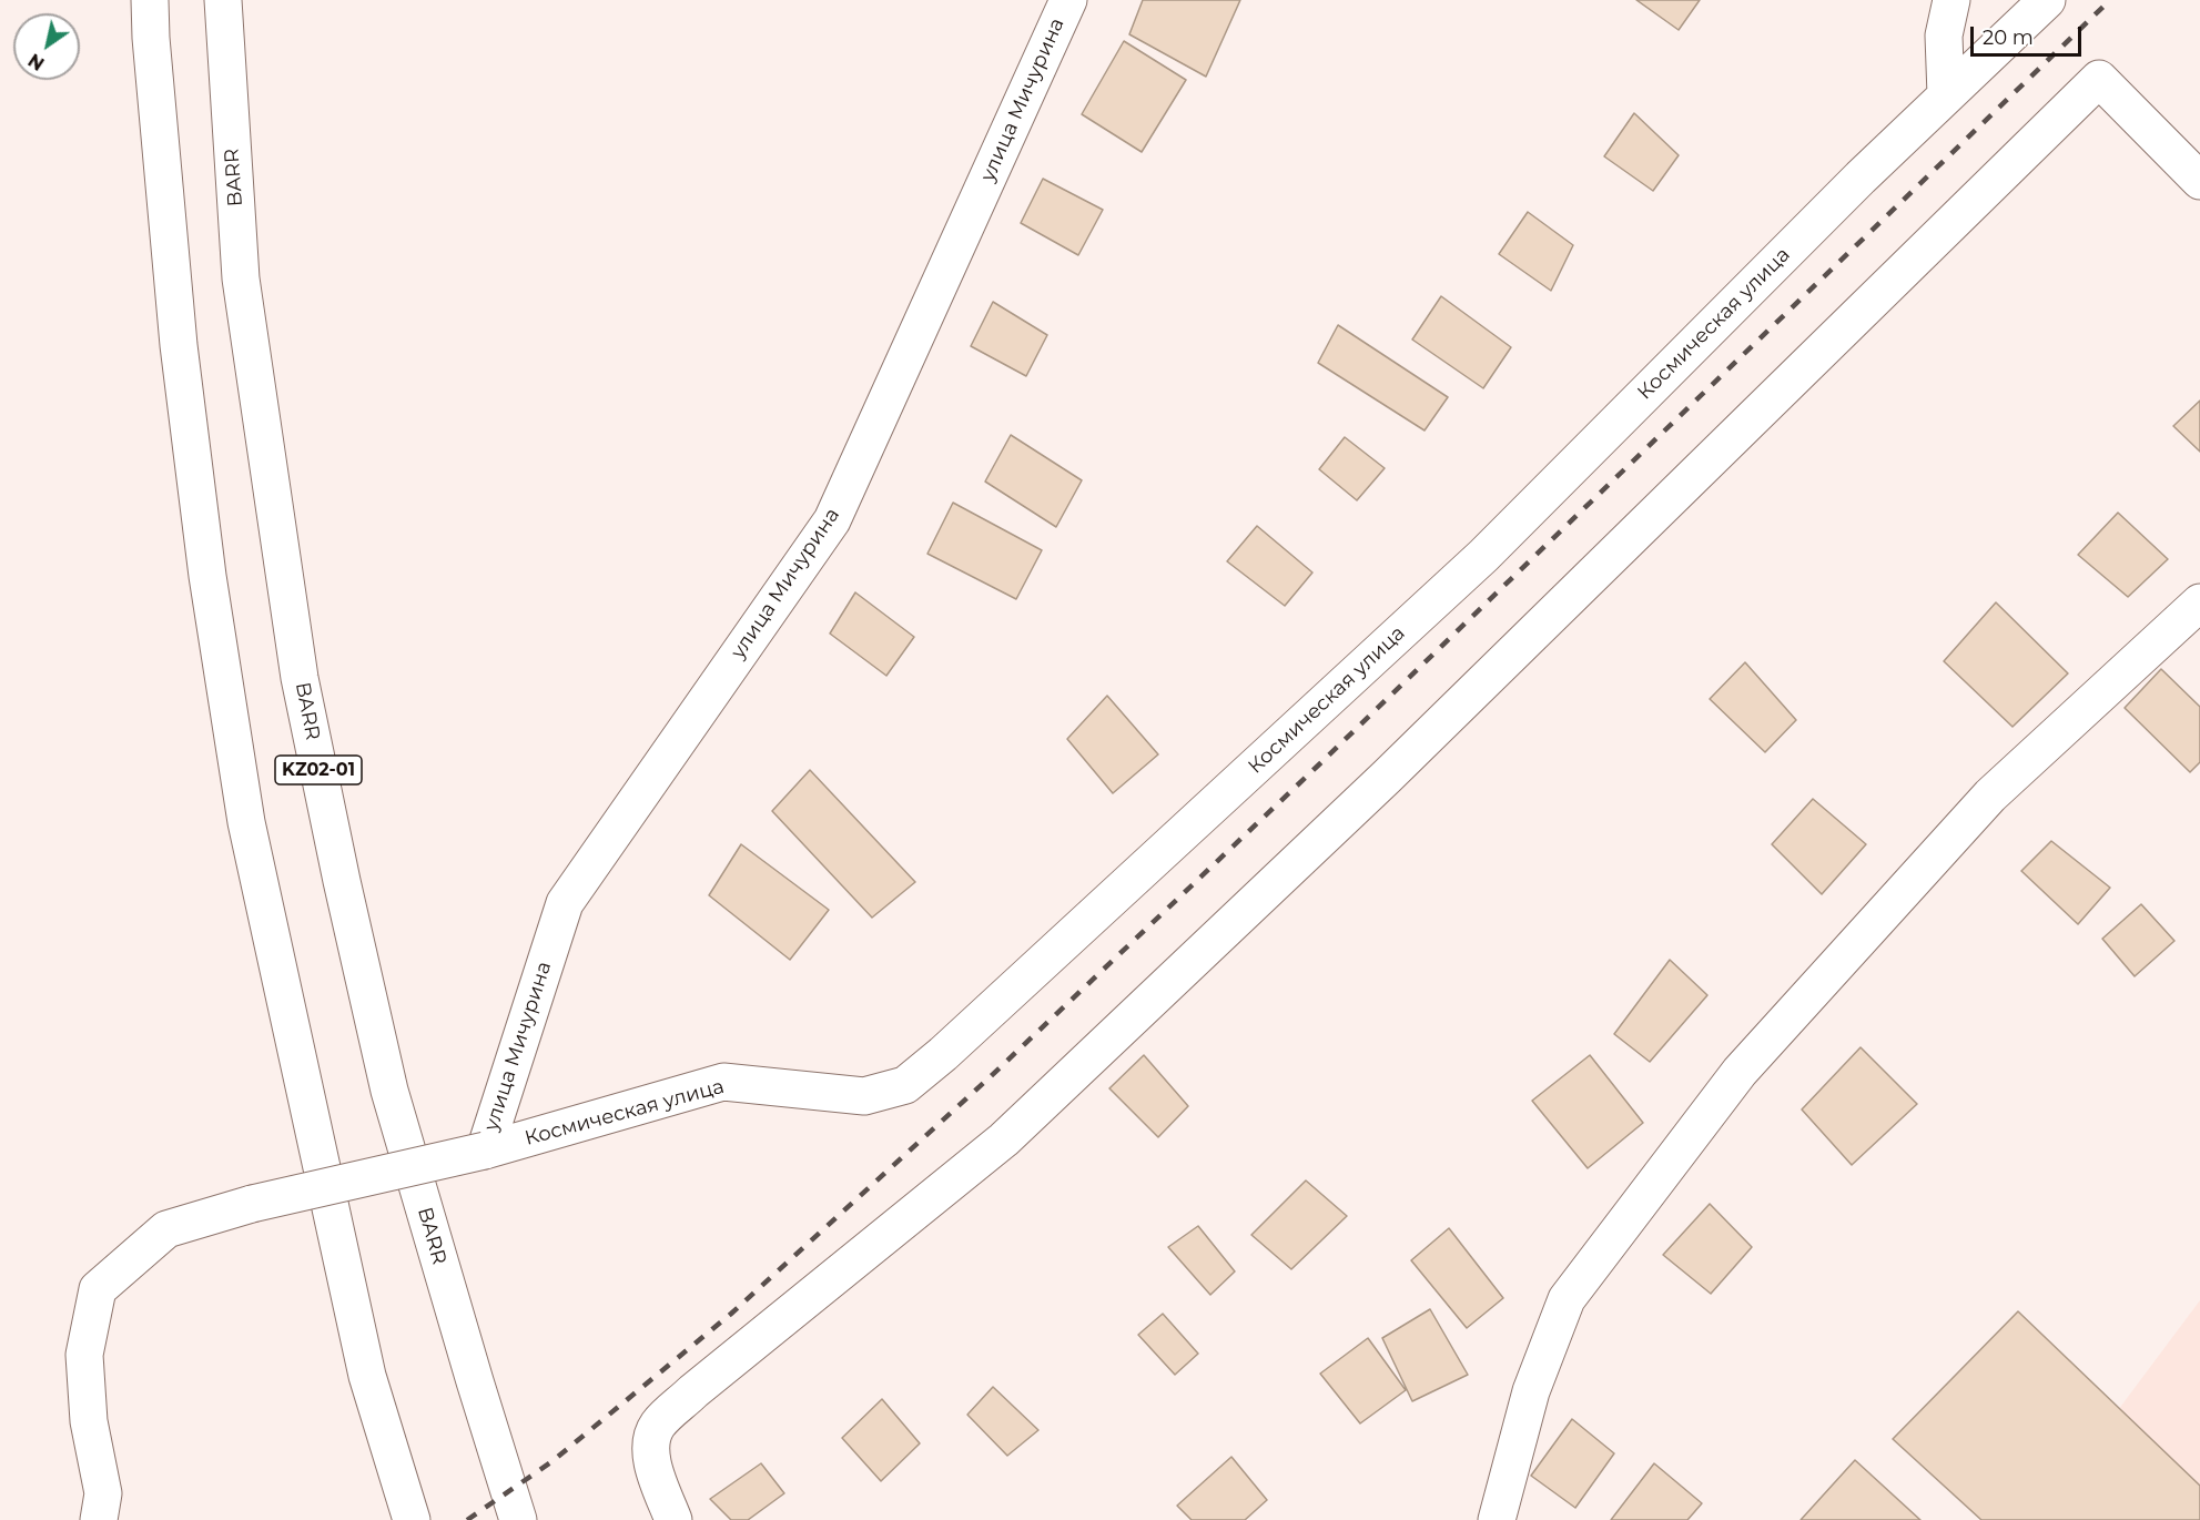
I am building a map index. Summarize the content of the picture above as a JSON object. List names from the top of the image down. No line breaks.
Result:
{"streets":{"main road":["улица Мичурина","BARR","Космическая улица","KZ02-01"]},"crossings":[["улица Мичурина","Космическая улица"]],"scale_bar":"20 m","north":"bottom left"}
